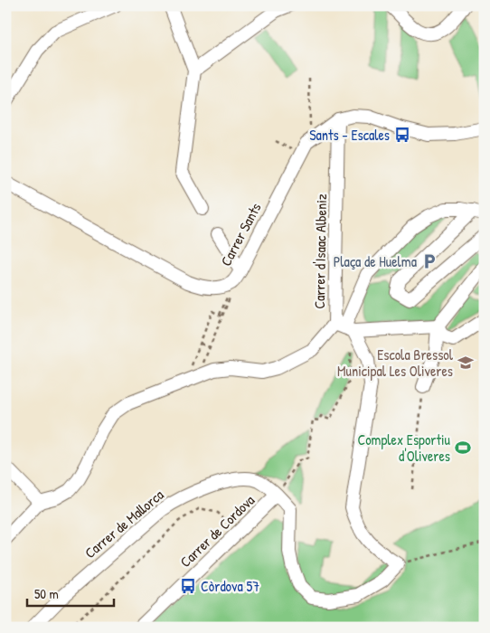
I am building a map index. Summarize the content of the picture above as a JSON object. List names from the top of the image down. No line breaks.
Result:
{"streets":{"street":["Carrer Sants","Carrer d'Isaac Albeniz","Carrer de Mallorca","Carrer de Cordova"]},"crossings":[["Carrer Sants","Carrer d'Isaac Albeniz"],["Carrer d'Isaac Albeniz","Carrer de Mallorca"],["Carrer de Mallorca","Carrer de Cordova"]],"places":{"bus stop":["Sants - Escales","Còrdova 57"],"parking":["Plaça de Huelma"],"school or university":["Escola Bressol Municipal Les Oliveres"],"sports":["Complex Esportiu d'Oliveres"]},"scale_bar":"50 m"}
